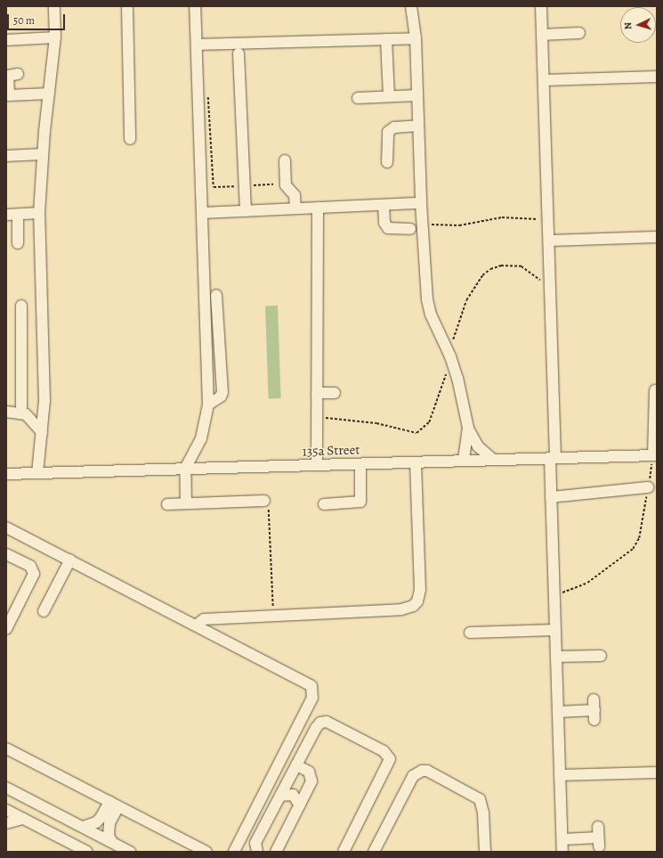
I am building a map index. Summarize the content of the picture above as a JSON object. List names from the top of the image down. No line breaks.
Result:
{"streets":{"street":["135a Street"]},"scale_bar":"50 m","north":"left"}
